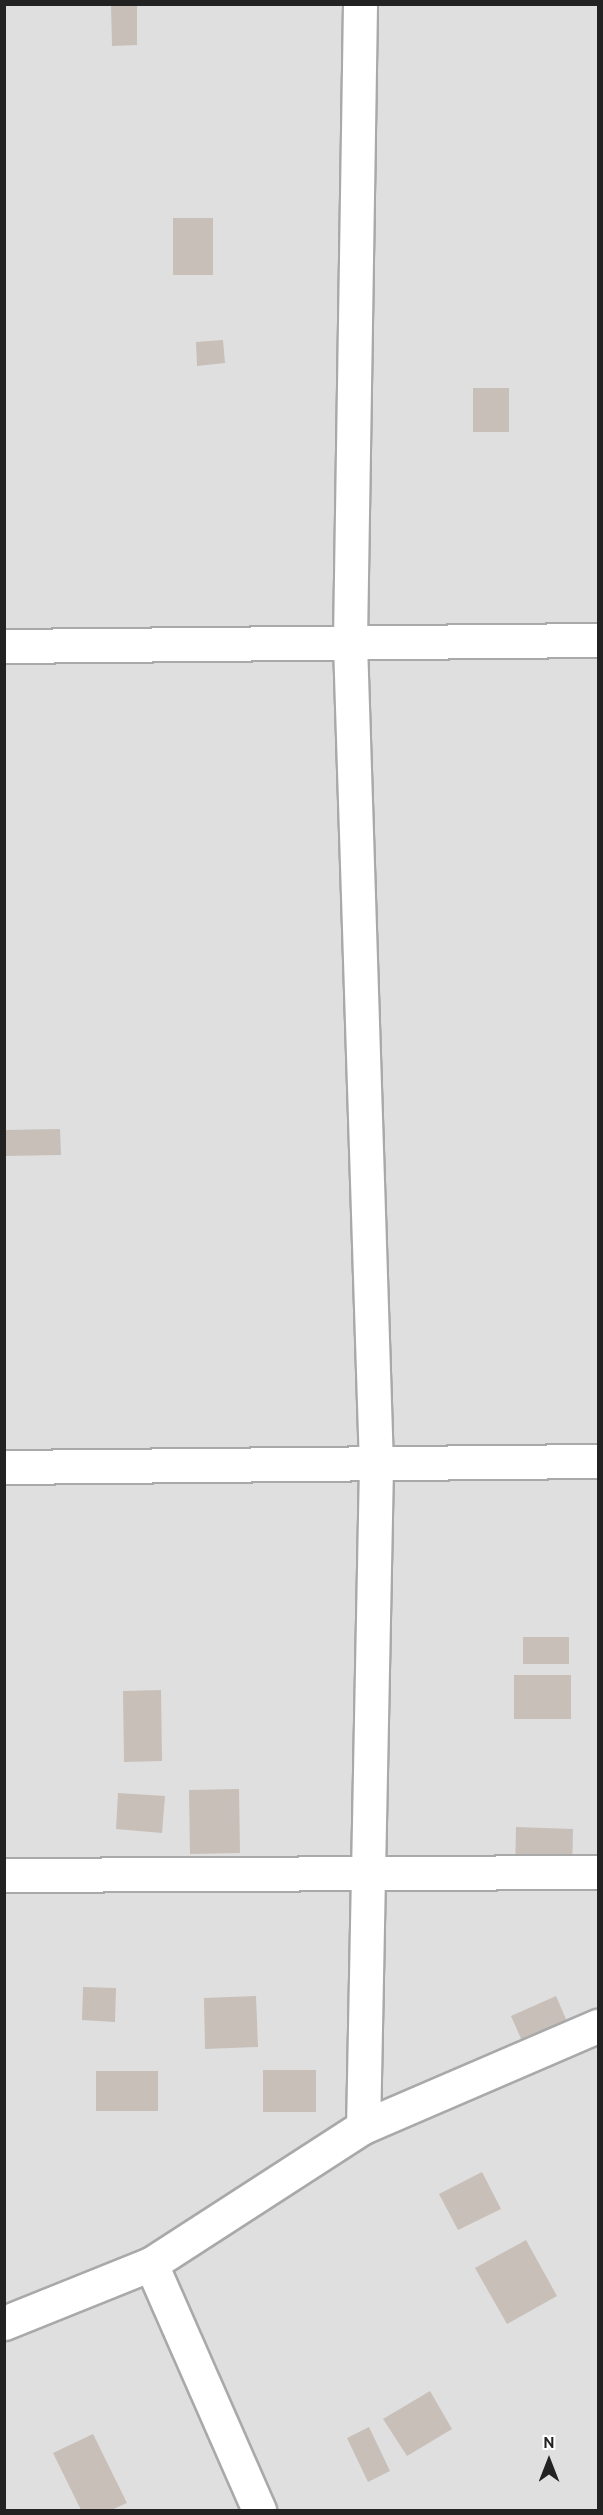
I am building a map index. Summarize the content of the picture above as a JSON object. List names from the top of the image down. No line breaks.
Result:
{"north":"top"}
